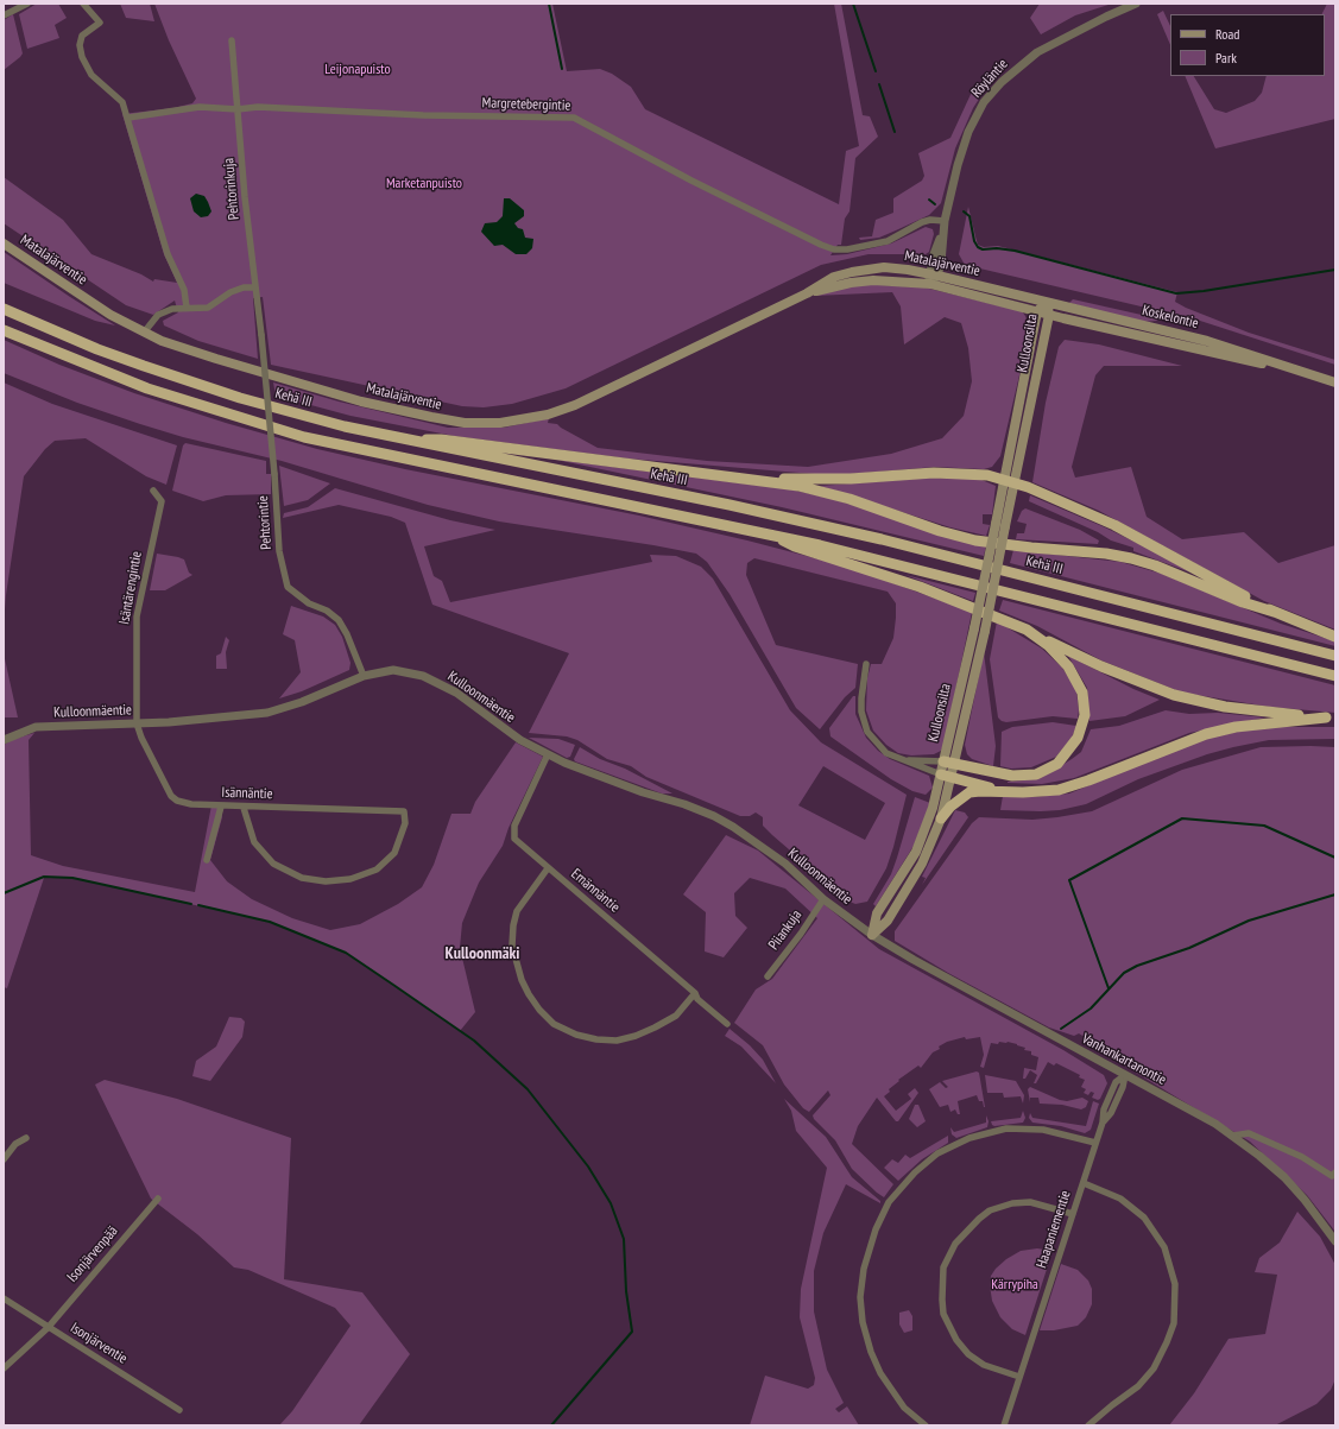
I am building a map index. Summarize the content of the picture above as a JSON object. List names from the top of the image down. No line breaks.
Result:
{"streets":{"highway":["Kehä III"],"main road":["Matalajärventie","Koskelontie","Kulloonsilta"],"street":["Röyläntie","Margretebergintie","Pehtorinkuja","Pehtorintie","Isäntärengintie","Kulloonmäentie","Isännäntie","Emännäntie","Piiankuja","Vanhankartanontie","Haapaniementie","Isonjärvenpää","Isonjärventie"]},"crossings":[["Röyläntie","Margretebergintie"],["Röyläntie","Matalajärventie"],["Margretebergintie","Pehtorinkuja"],["Pehtorinkuja","Pehtorintie"],["Matalajärventie","Koskelontie"],["Matalajärventie","Kulloonsilta"],["Koskelontie","Kulloonsilta"],["Kulloonsilta","Kulloonmäentie"],["Kulloonsilta","Vanhankartanontie"],["Pehtorintie","Kulloonmäentie"],["Isäntärengintie","Kulloonmäentie"],["Isäntärengintie","Isännäntie"],["Kulloonmäentie","Isännäntie"],["Kulloonmäentie","Emännäntie"],["Kulloonmäentie","Piiankuja"],["Kulloonmäentie","Vanhankartanontie"],["Vanhankartanontie","Haapaniementie"],["Isonjärvenpää","Isonjärventie"]],"districts":["Kulloonmäki"],"parks":["Leijonapuisto","Marketanpuisto","Kärrypiha"],"legend":["Road","Park"]}
